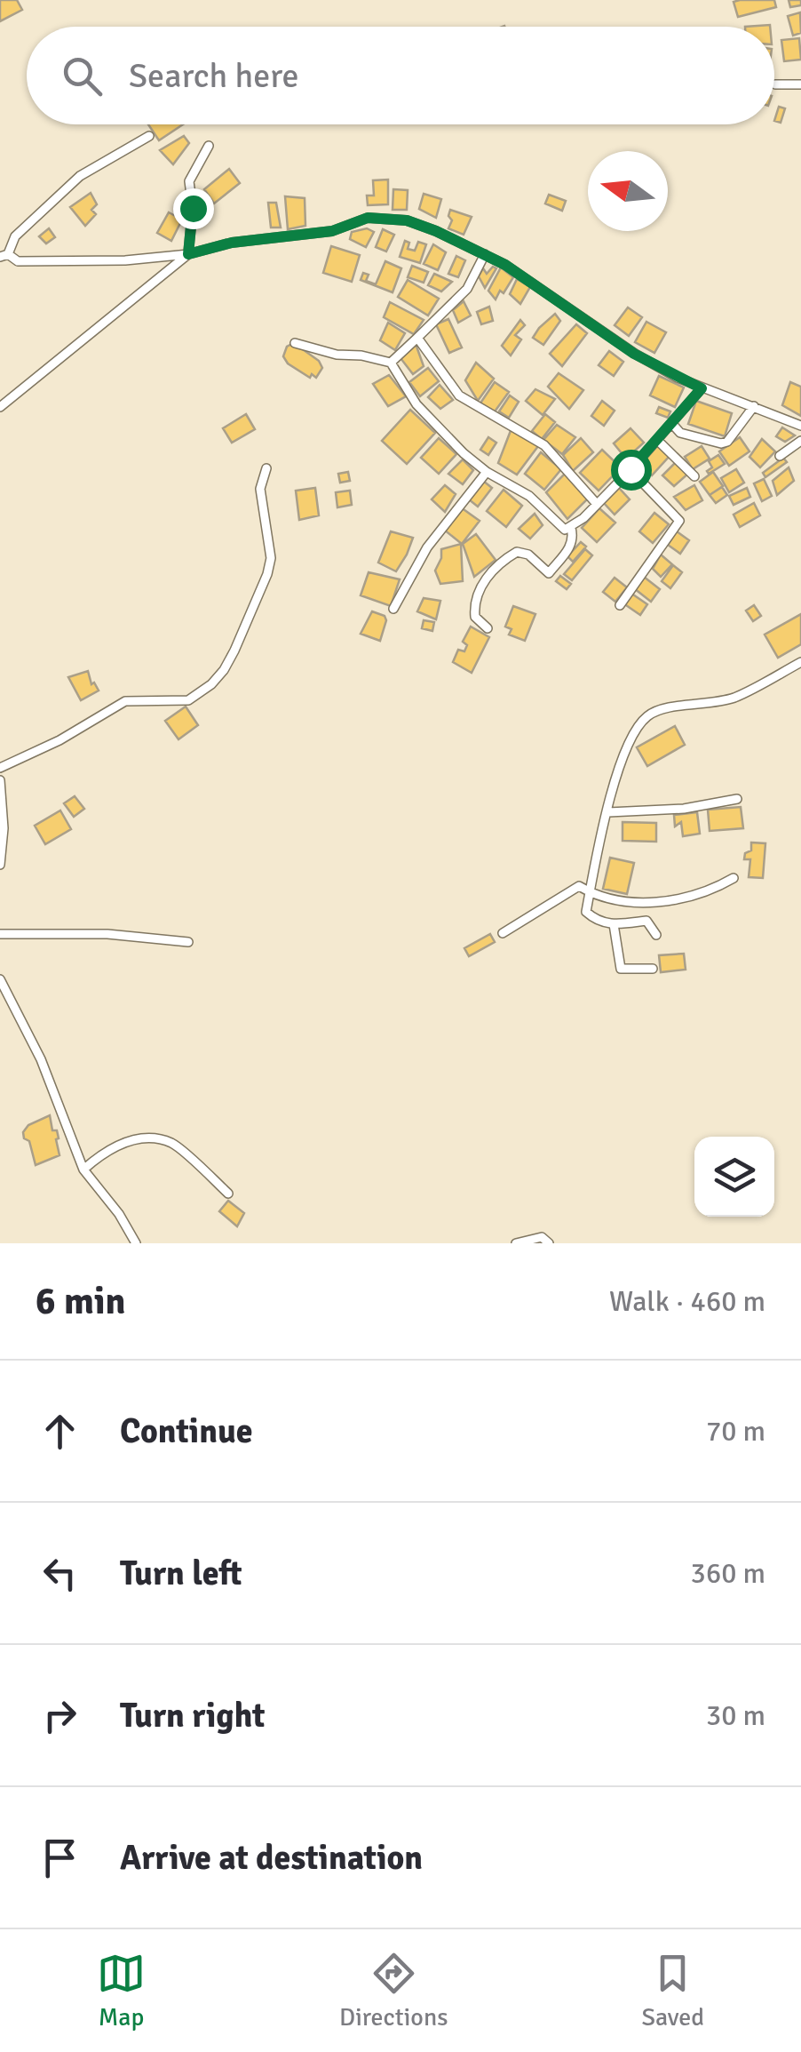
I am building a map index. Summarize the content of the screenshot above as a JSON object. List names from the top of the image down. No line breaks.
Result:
{"north":"left","page":{"search":"Search here","heading":["6 min","Walk · 460 m"],"list":[["Continue","70 m"],["Turn left","360 m"],["Turn right","30 m"],"Arrive at destination"],"nav":["Map","Directions","Saved"]}}
